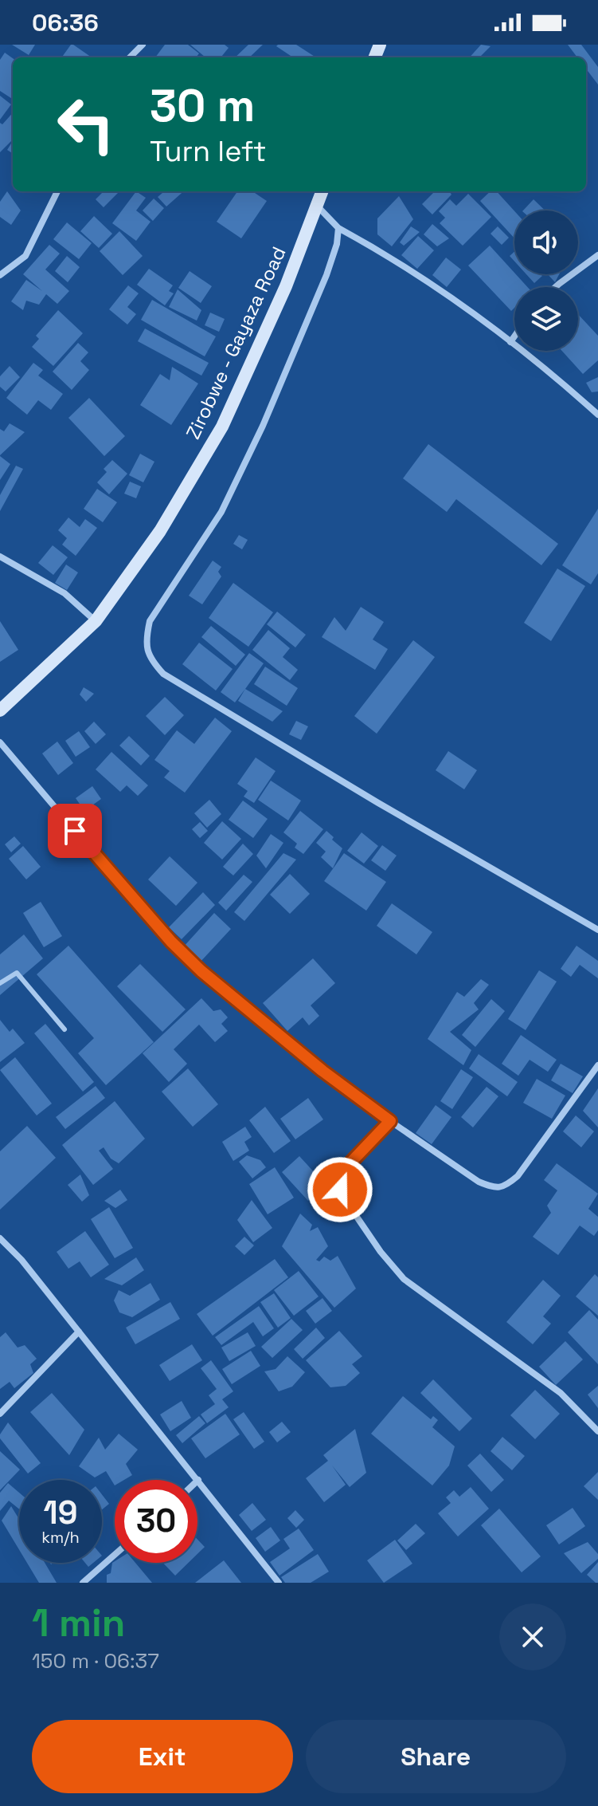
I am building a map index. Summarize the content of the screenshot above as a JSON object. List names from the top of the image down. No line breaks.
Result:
{"streets":{"street":["Zirobwe - Gayaza Road"]},"page":{"status":"06:36","turn":["30 m","Turn left"],"speed":"19 km/h","limit":"30","heading":["1 min","150 m · 06:37"],"buttons":["Exit","Share"]}}
